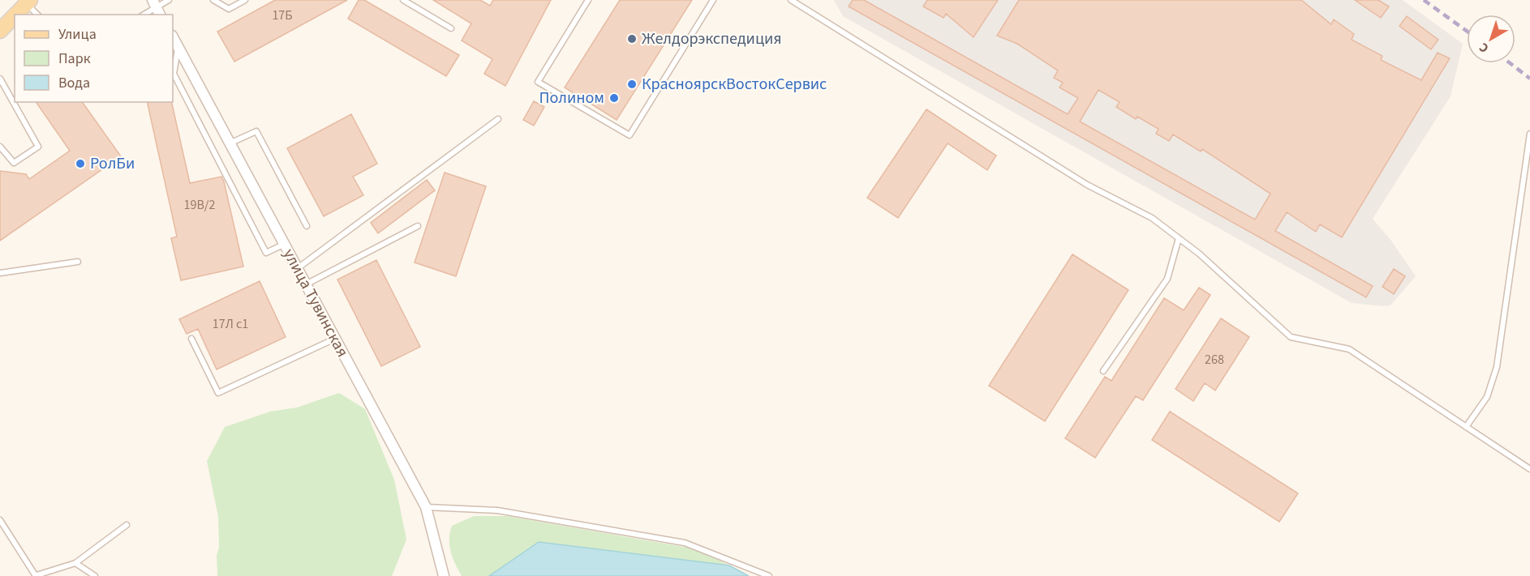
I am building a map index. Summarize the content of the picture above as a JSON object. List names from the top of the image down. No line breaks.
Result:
{"streets":{"street":["улица Тувинская"]},"places":["Желдорэкспедиция","КрасноярскВостокСервис","Полином","РолБи"],"house_numbers":["17Б","19В/2","17Л с1","268"],"legend":["Улица","Парк","Вода"],"north":"bottom left"}
